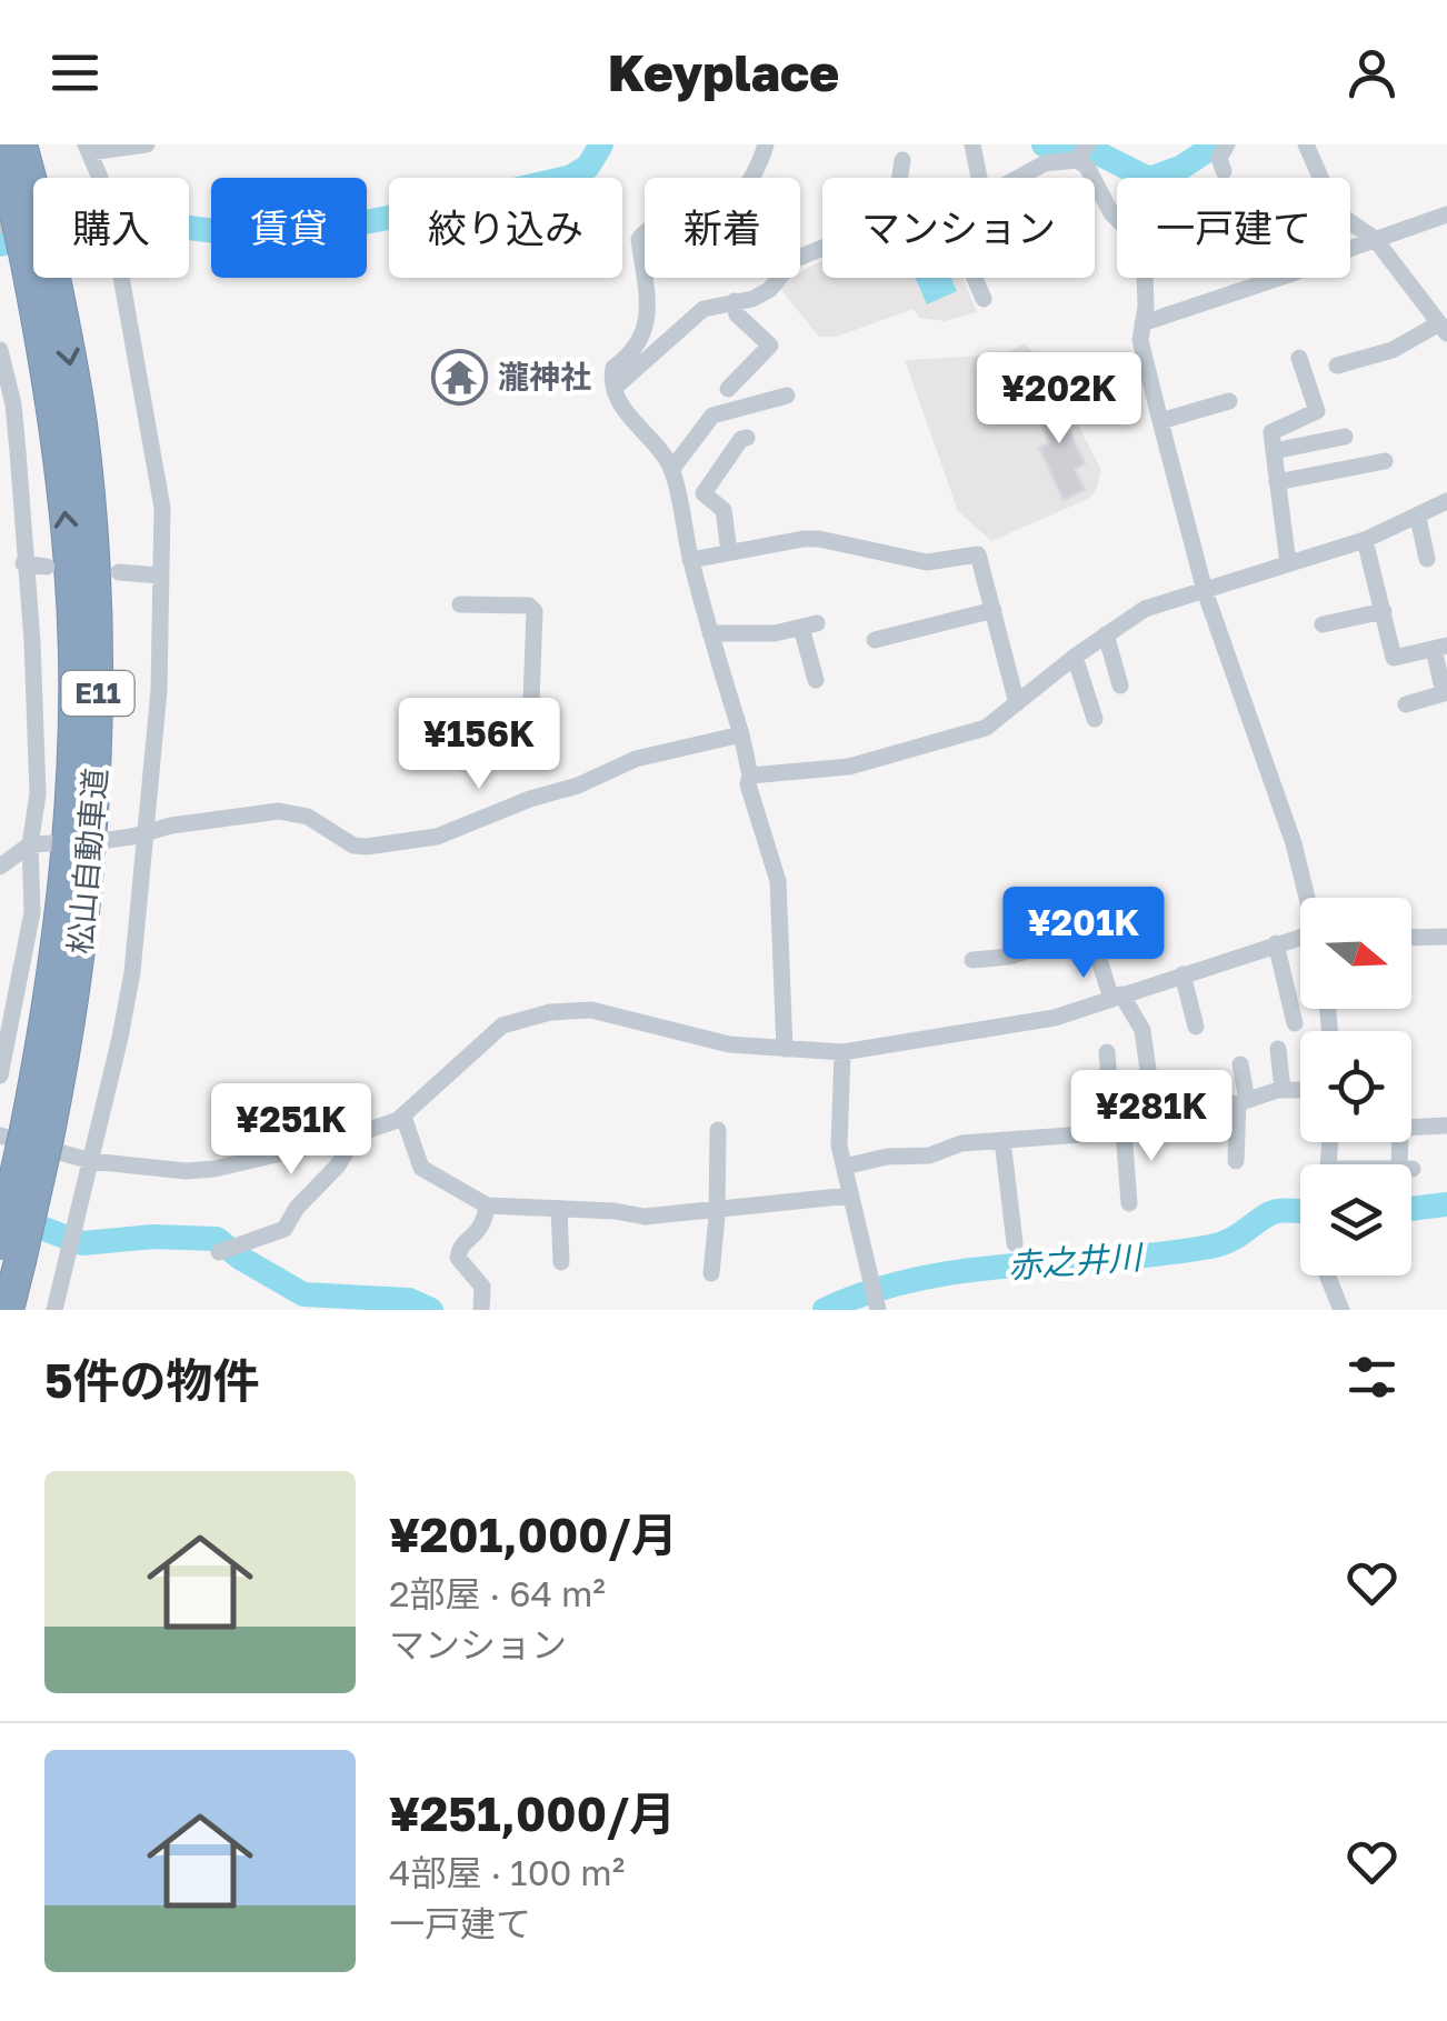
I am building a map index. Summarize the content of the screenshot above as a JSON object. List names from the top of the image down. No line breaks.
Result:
{"streets":{"highway":["E11","松山自動車道"]},"water":["赤之井川"],"places":{"temple":["瀧神社"]},"north":"right","page":{"header":"Keyplace","chip":["購入","賃貸","絞り込み","新着","マンション","一戸建て"],"price":["¥202K","¥156K","¥201K","¥281K","¥251K"],"heading":"5件の物件","list":[{"name":"¥201,000/月","note":"2部屋 · 64 m² · マンション"},{"name":"¥251,000/月","note":"4部屋 · 100 m² · 一戸建て"}]}}
